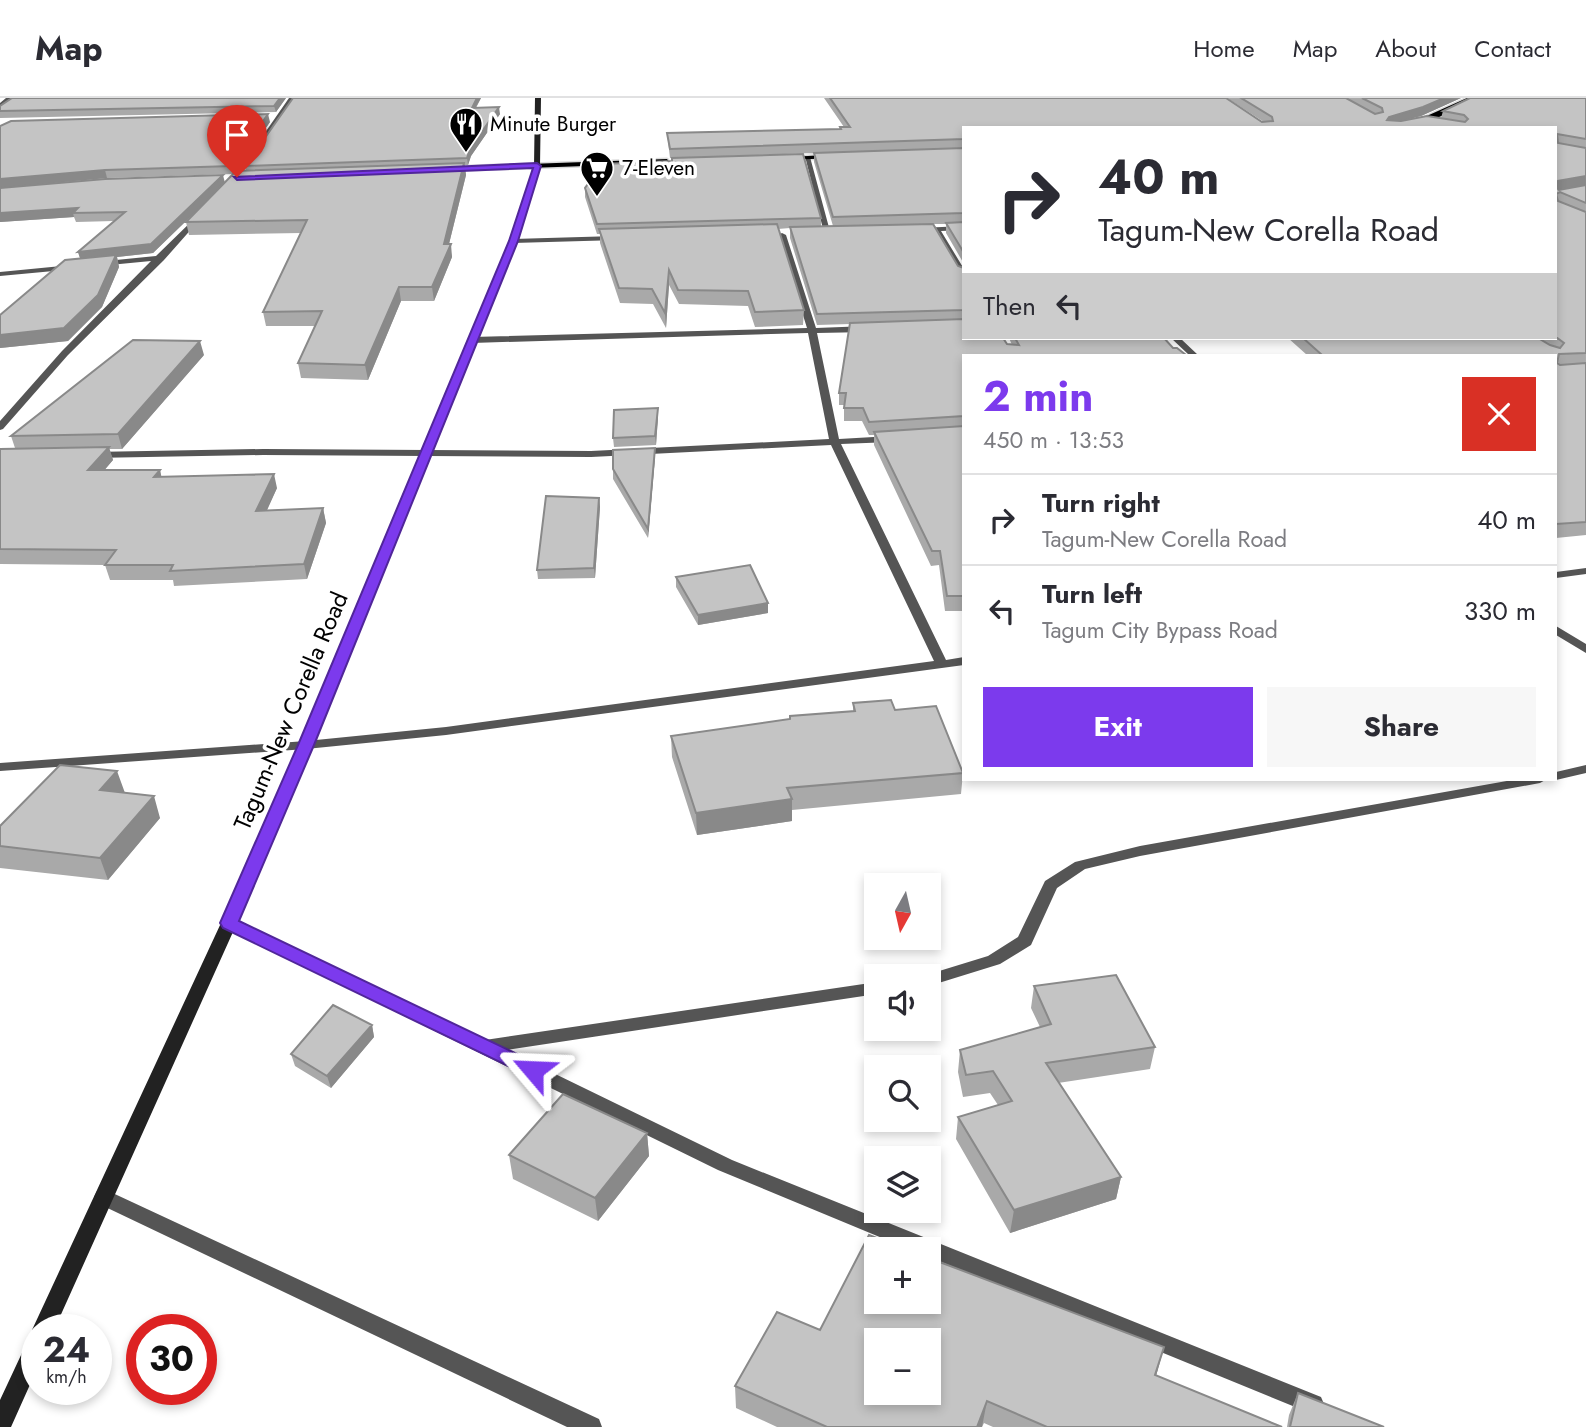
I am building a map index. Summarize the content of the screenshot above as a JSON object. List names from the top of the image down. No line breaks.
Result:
{"streets":{"main road":["Tagum-New Corella Road"]},"places":{"restaurant":["Minute Burger"],"supermarket":["7-Eleven"]},"north":"bottom","page":{"header":"Map","nav":["Home","Map","About","Contact"],"turn":["40 m","Tagum-New Corella Road"],"then":"Then","heading":["2 min","450 m · 13:53"],"list":[{"name":"Turn right","note":"Tagum-New Corella Road","value":"40 m"},{"name":"Turn left","note":"Tagum City Bypass Road","value":"330 m"}],"buttons":["Exit","Share"],"map_buttons":["+","−"],"speed":"24 km/h","limit":"30"}}
